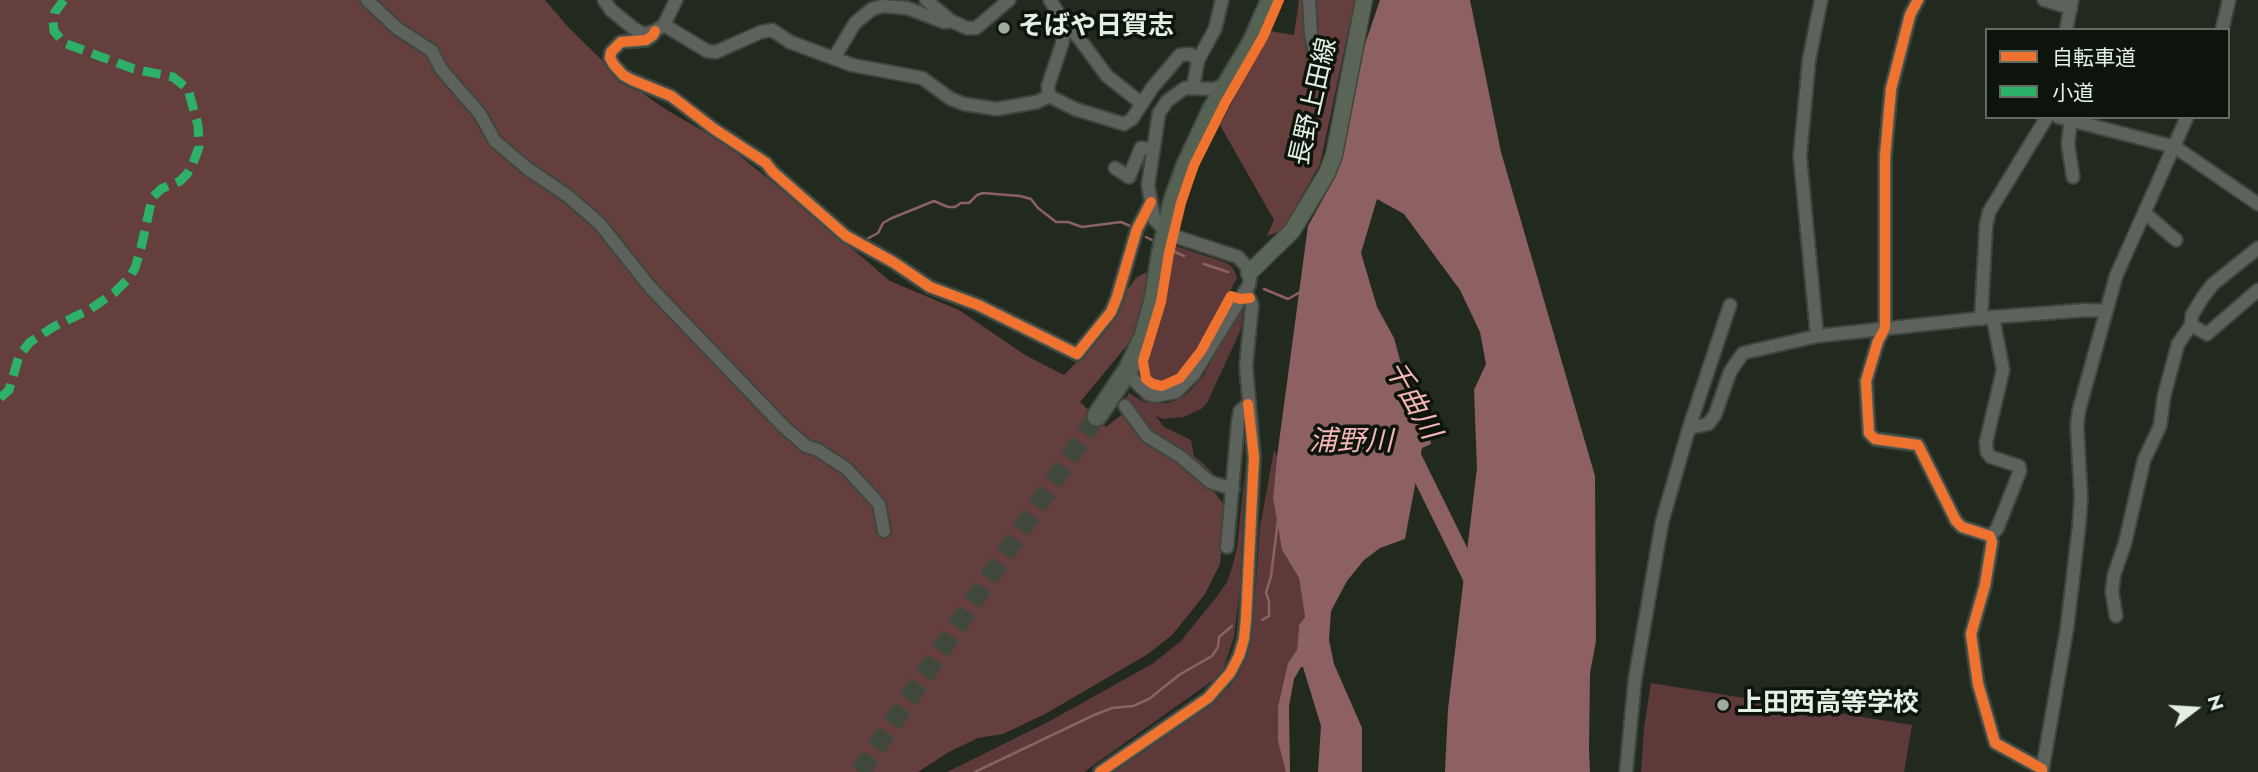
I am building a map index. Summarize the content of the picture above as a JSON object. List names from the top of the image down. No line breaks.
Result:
{"streets":{"main road":["長野上田線"]},"water":["千曲川","浦野川"],"places":["そばや日賀志","上田西高等学校"],"legend":["自転車道","小道"],"north":"right"}
